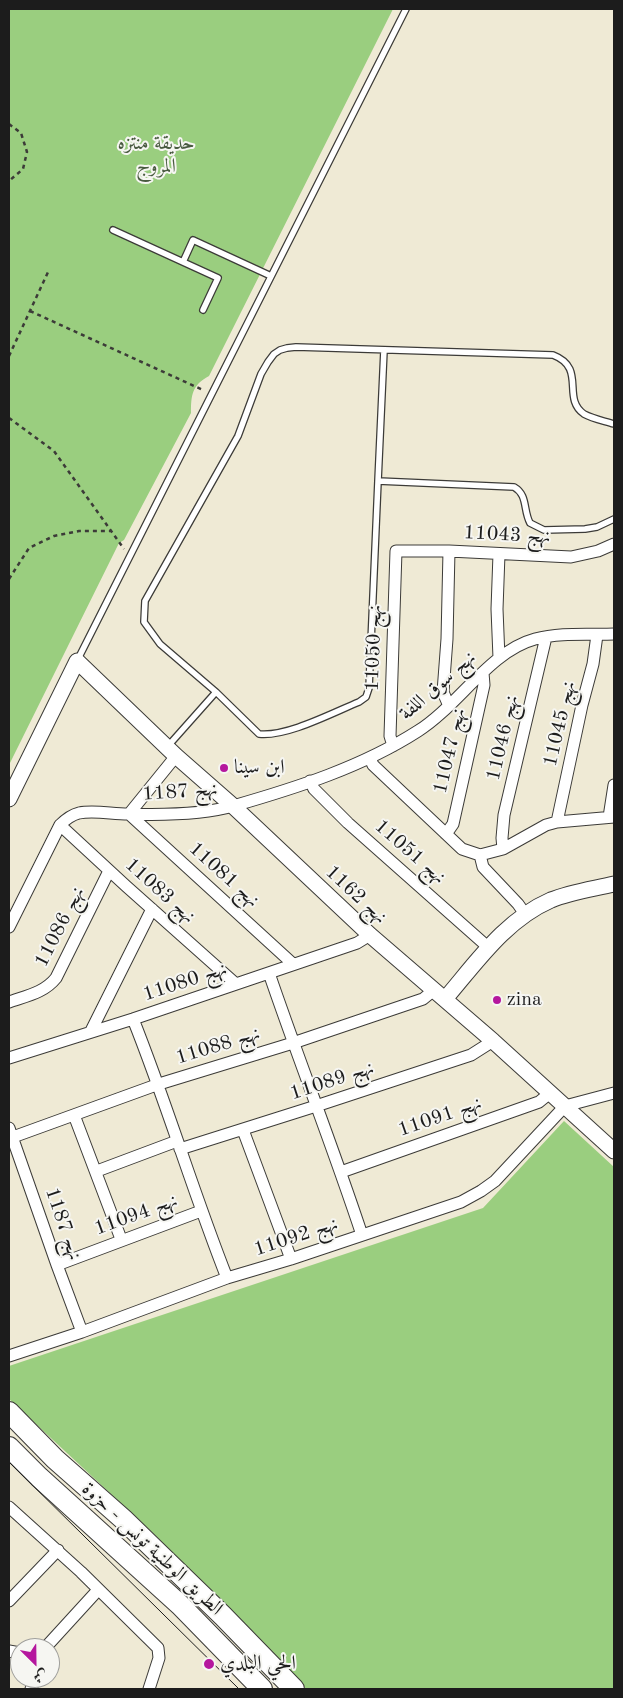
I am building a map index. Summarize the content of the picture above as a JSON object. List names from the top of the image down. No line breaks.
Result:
{"streets":{"highway":["الطريق الوطنية تونس - حزوة"],"street":["نهج 11043","نهج 11050","نهج سوق اللفة","نهج 11045","نهج 11046","نهج 11047","نهج 1187","نهج 11051","نهج 11081","نهج 11083","نهج 1162","نهج 11086","نهج 11080","نهج 11088","نهج 11089","نهج 11091","نهج 11094","نهج 11092"]},"crossings":[["نهج 11043","نهج 11050"],["نهج 11050","نهج سوق اللفة"],["نهج سوق اللفة","نهج 11045"],["نهج سوق اللفة","نهج 11046"],["نهج سوق اللفة","نهج 11047"],["نهج سوق اللفة","نهج 1187"],["نهج سوق اللفة","نهج 11051"],["نهج سوق اللفة","نهج 1162"],["نهج 1187","نهج 11081"],["نهج 1187","نهج 11083"],["نهج 1187","نهج 1162"],["نهج 1187","نهج 11088"],["نهج 1187","نهج 11094"],["نهج 1187","نهج 11092"],["نهج 11081","نهج 11080"],["نهج 11083","نهج 11086"],["نهج 11083","نهج 11080"],["نهج 1162","نهج 11080"],["نهج 1162","نهج 11088"],["نهج 1162","نهج 11089"],["نهج 1162","نهج 11091"],["نهج 1162","نهج 11092"]],"parks":["حديقة منتزه المروج"],"places":["ابن سينا","zina","الحي البلدي"],"north":"bottom right"}
